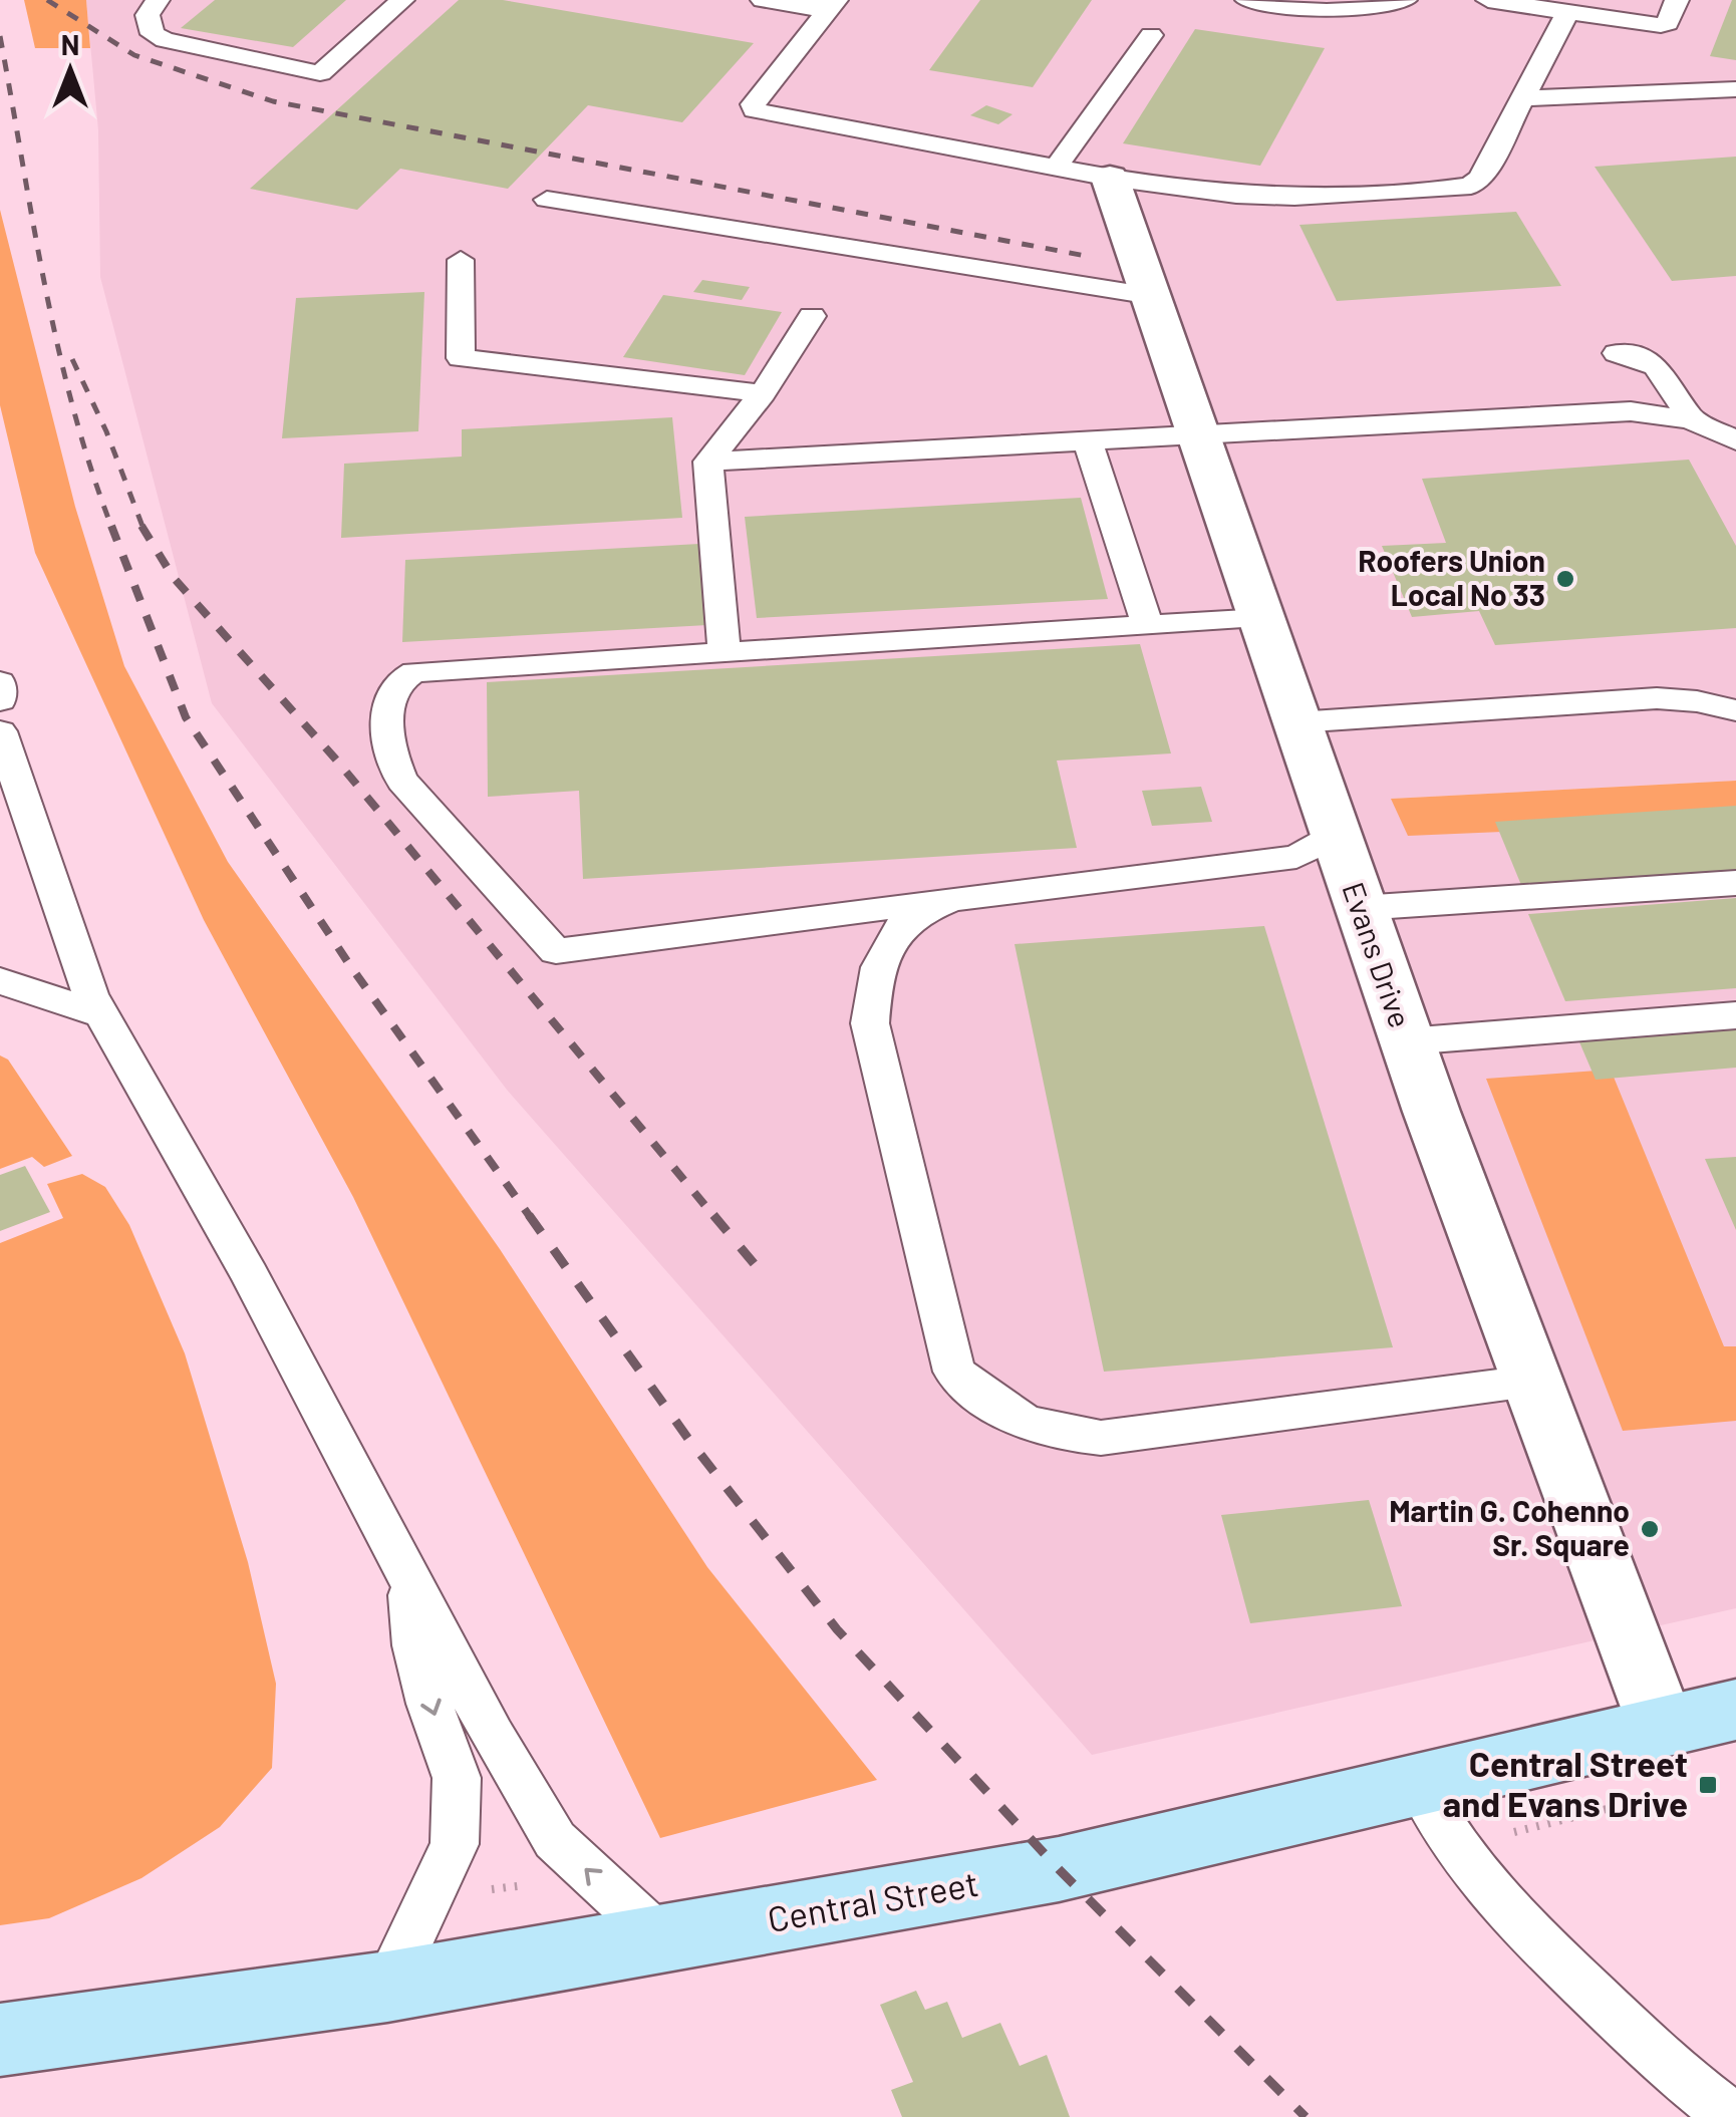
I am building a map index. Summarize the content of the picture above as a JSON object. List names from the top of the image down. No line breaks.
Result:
{"streets":{"main road":["Central Street"],"street":["Evans Drive"]},"crossings":[["Evans Drive","Central Street"]],"places":{"other":["Roofers Union Local No 33","Martin G. Cohenno Sr. Square"],"transit":["Central Street and Evans Drive"]},"north":"top"}
